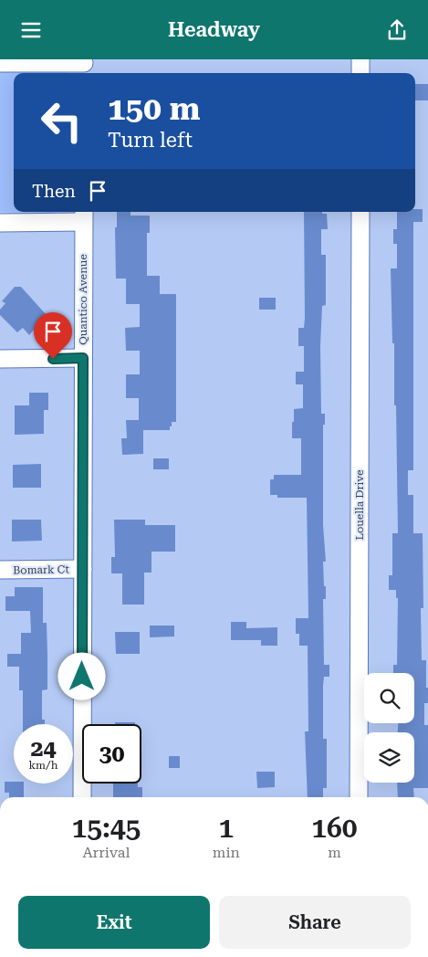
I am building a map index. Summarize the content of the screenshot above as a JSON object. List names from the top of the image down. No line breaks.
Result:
{"streets":{"street":["Quantico Avenue","Louella Drive","Bomark Ct"]},"crossings":[["Quantico Avenue","Bomark Ct"]],"page":{"header":"Headway","turn":["150 m","Turn left"],"then":"Then","speed":"24 km/h","limit":"30","eta":["15:45","Arrival","1","min","160","m"],"buttons":["Exit","Share"]}}
